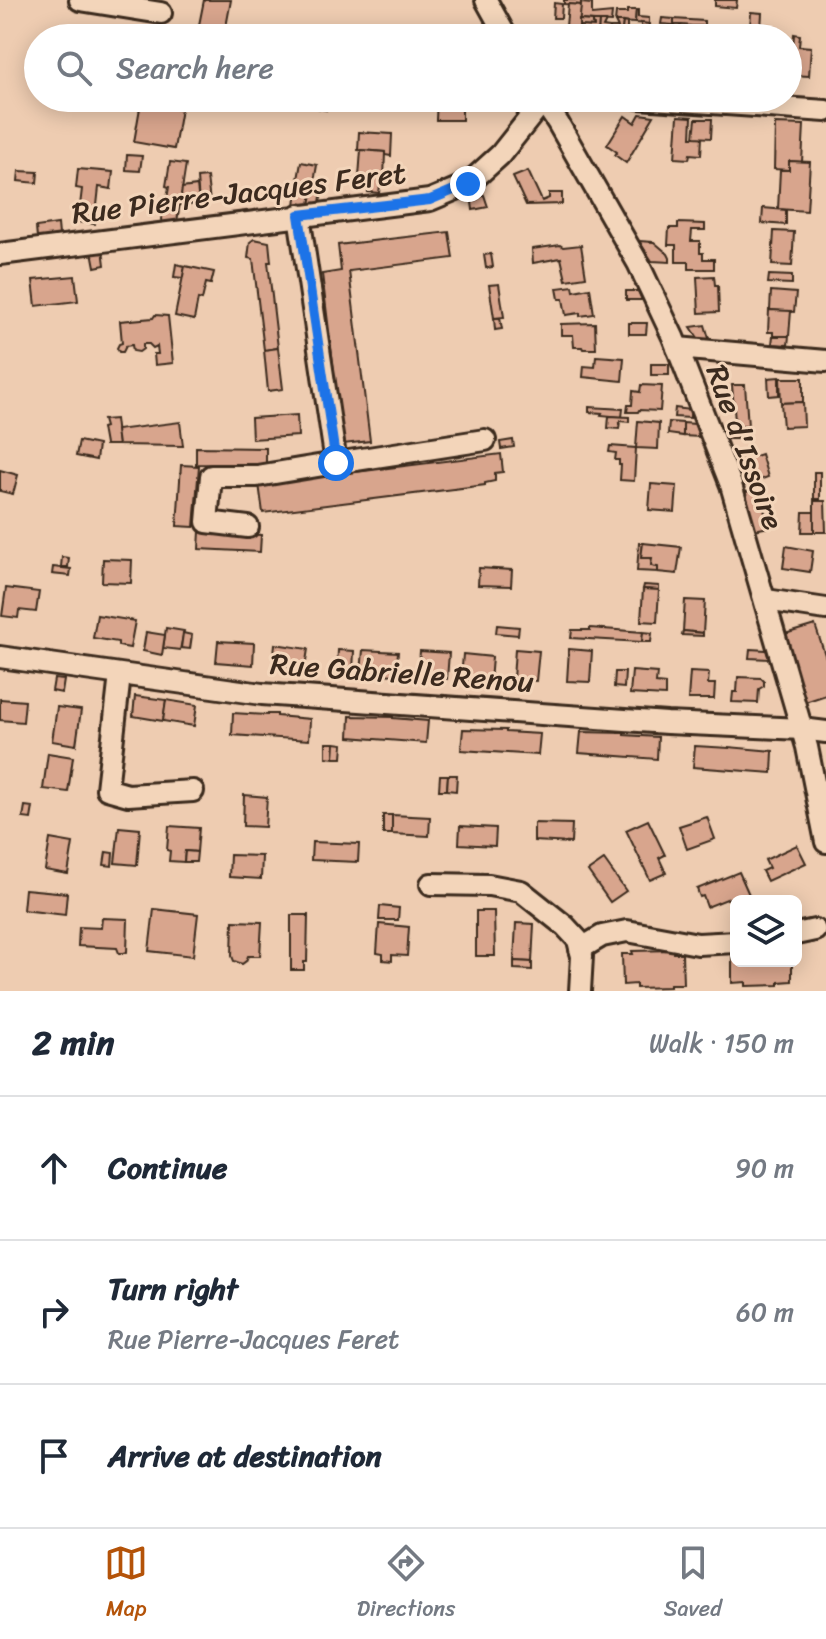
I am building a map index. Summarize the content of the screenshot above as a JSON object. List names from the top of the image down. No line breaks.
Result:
{"streets":{"street":["Rue Pierre-Jacques Feret","Rue d'Issoire","Rue Gabrielle Renou"]},"crossings":[["Rue d'Issoire","Rue Gabrielle Renou"]],"page":{"search":"Search here","heading":["2 min","Walk · 150 m"],"list":[["Continue","90 m"],["Turn right","Rue Pierre-Jacques Feret","60 m"],"Arrive at destination"],"nav":["Map","Directions","Saved"]}}
